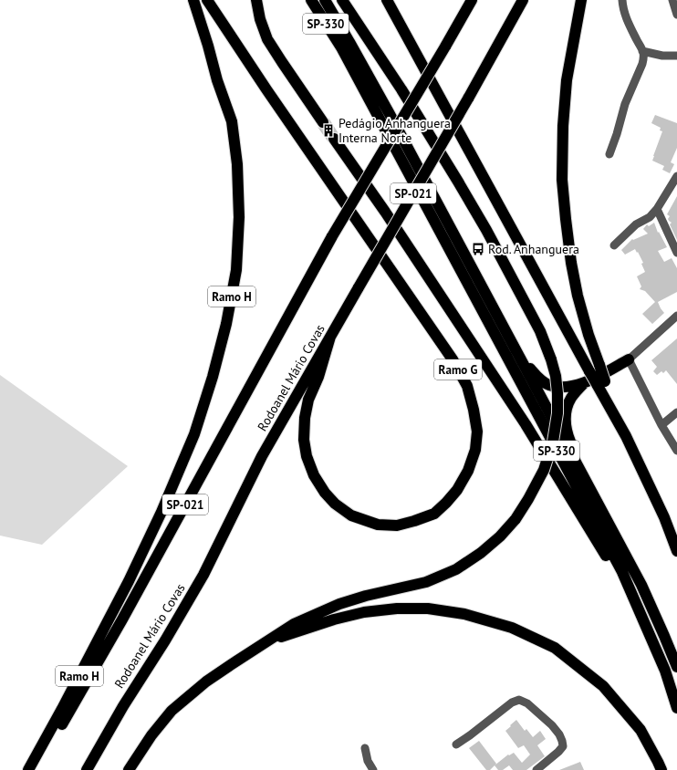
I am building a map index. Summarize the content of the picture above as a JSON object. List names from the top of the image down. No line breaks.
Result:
{"streets":{"highway":["SP-330","SP-021","Ramo H","Ramo G","Rodoanel Mário Covas"]},"crossings":[["Ramo G","Rodoanel Mário Covas"]],"places":{"building":["Pedágio Anhanguera Interna Norte"],"bus stop":["Rod. Anhanguera"]}}
